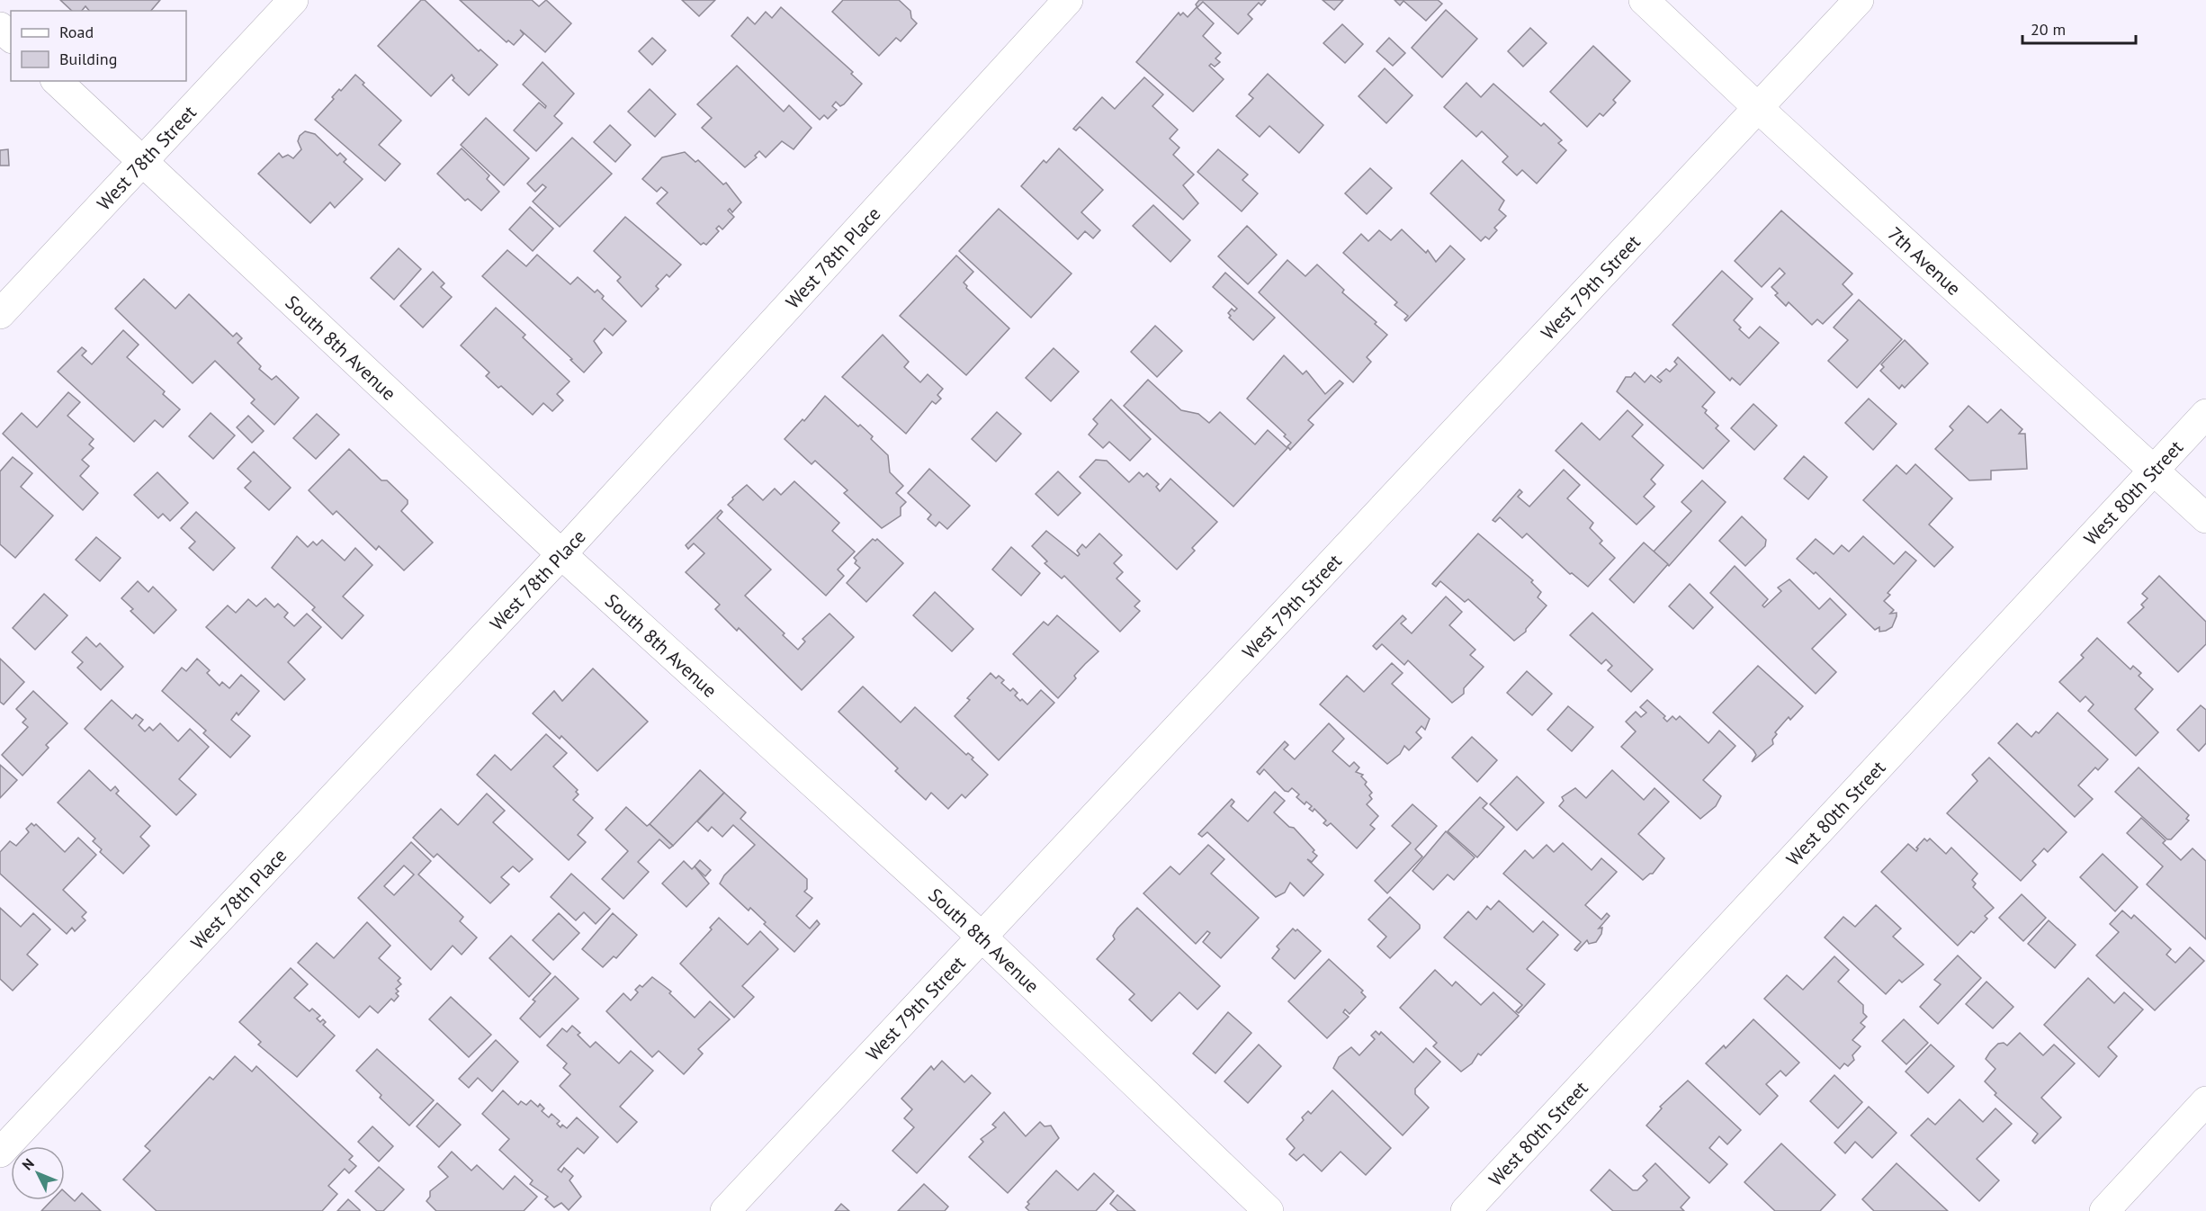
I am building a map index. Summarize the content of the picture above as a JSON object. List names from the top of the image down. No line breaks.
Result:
{"streets":{"street":["West 78th Street","West 78th Place","7th Avenue","West 79th Street","South 8th Avenue","West 80th Street"]},"crossings":[["West 78th Street","South 8th Avenue"],["West 78th Place","South 8th Avenue"],["7th Avenue","West 79th Street"],["7th Avenue","West 80th Street"],["West 79th Street","South 8th Avenue"]],"legend":["Road","Building"],"scale_bar":"20 m","north":"top left"}
